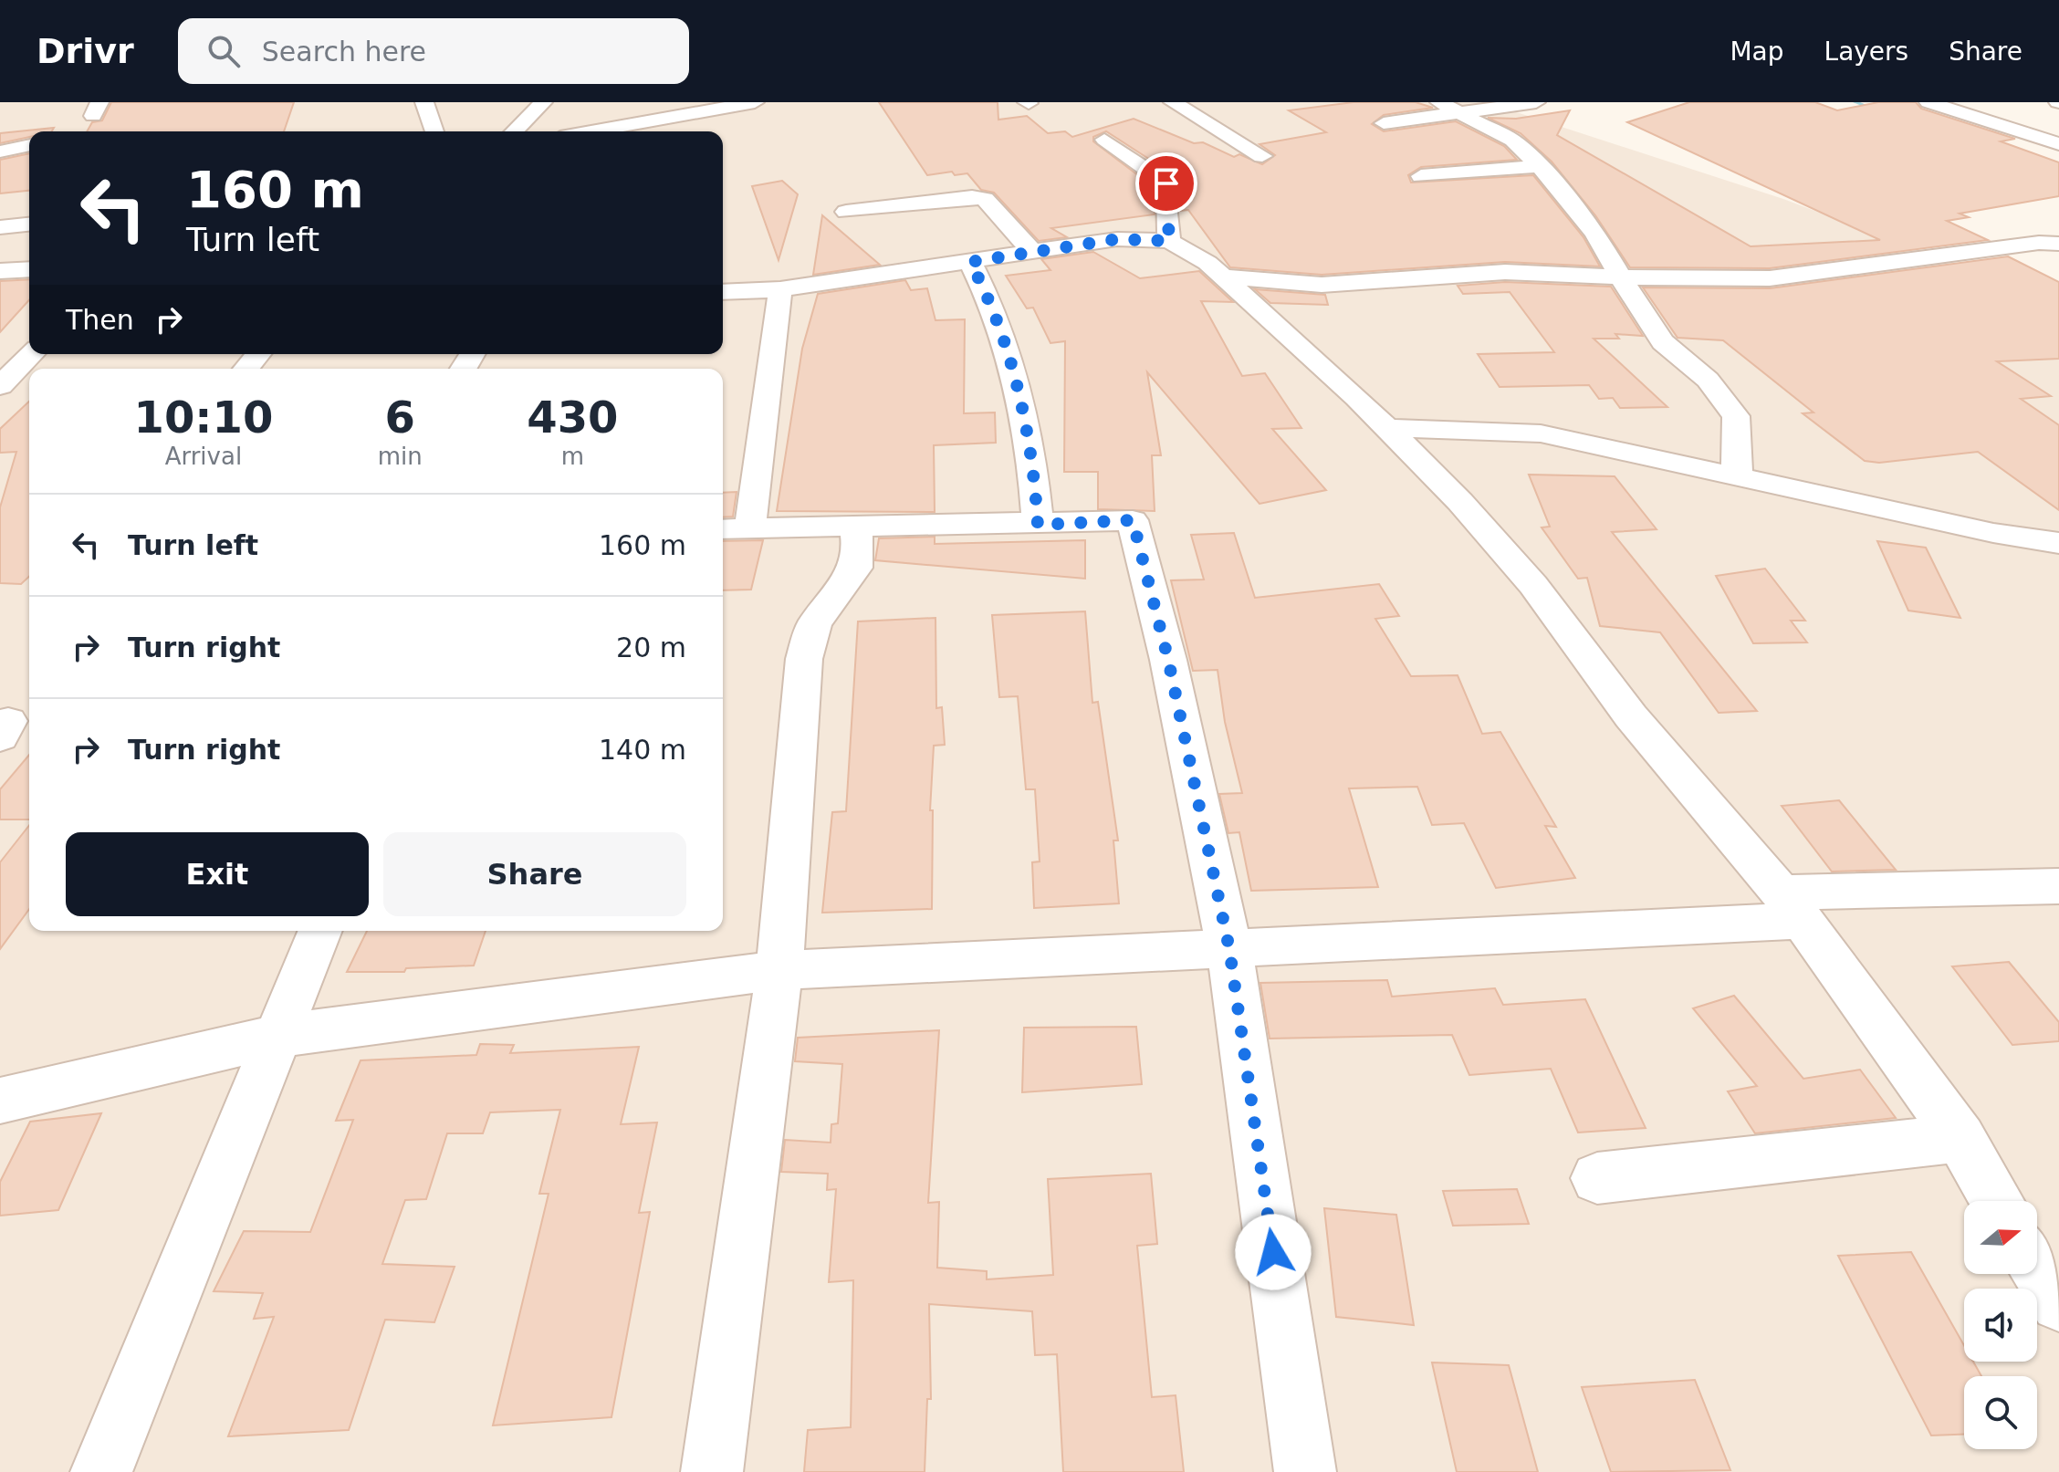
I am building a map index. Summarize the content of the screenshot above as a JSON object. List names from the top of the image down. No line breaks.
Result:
{"north":"right","page":{"header":"Drivr","search":"Search here","nav":["Map","Layers","Share"],"turn":["160 m","Turn left"],"then":"Then","eta":["10:10","Arrival","6","min","430","m"],"list":[{"name":"Turn left","value":"160 m"},{"name":"Turn right","value":"20 m"},{"name":"Turn right","value":"140 m"}],"buttons":["Exit","Share"]}}
